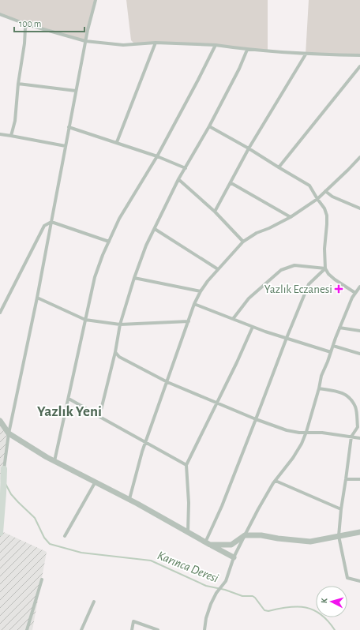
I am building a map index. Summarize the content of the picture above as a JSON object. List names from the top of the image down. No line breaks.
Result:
{"districts":["Yazlık Yeni"],"water":["Karınca Deresi"],"places":{"health":["Yazlık Eczanesi"]},"scale_bar":"100 m","north":"left"}
